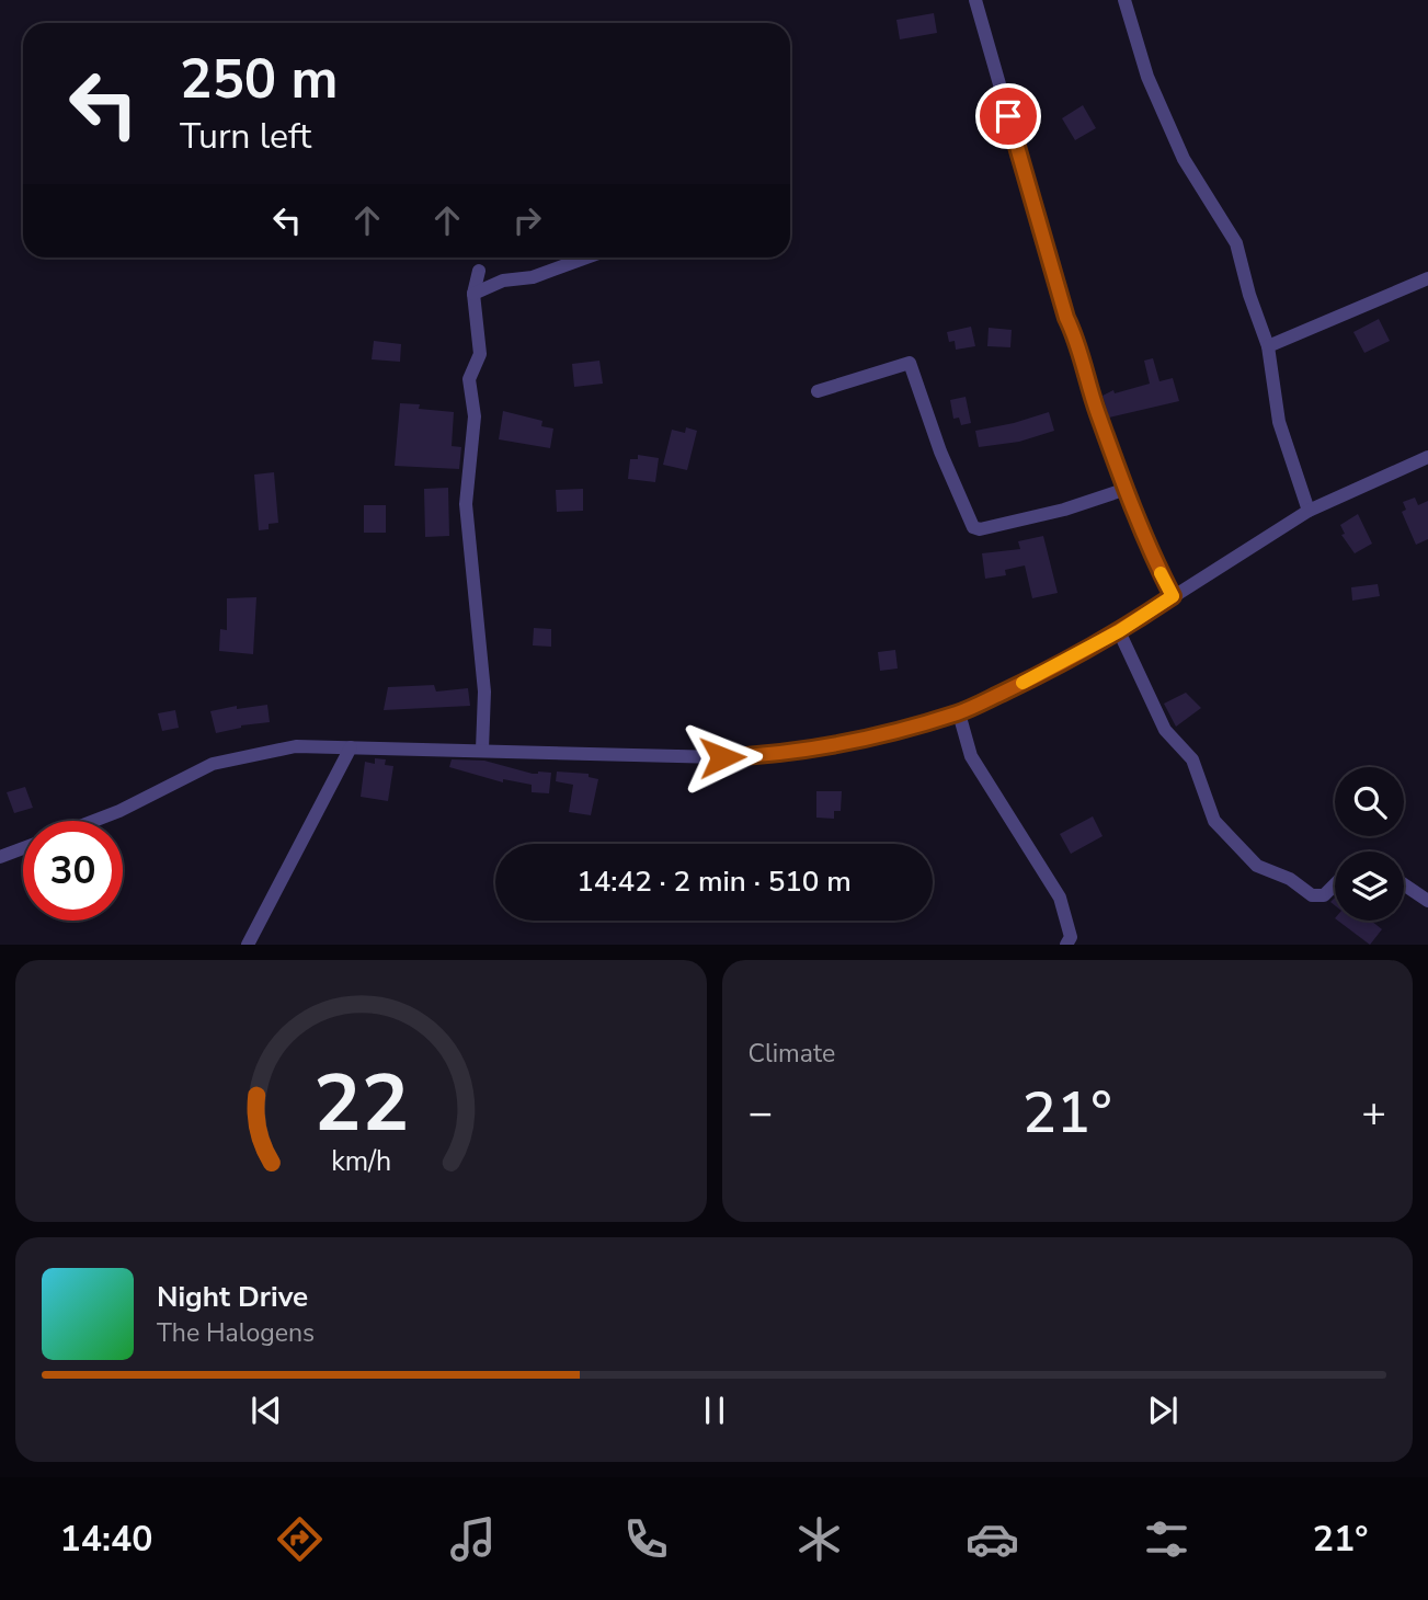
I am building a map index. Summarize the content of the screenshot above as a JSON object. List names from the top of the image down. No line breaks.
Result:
{"page":{"turn":["250 m","Turn left"],"limit":"30","trip":"14:42 · 2 min · 510 m","tile":"Climate","heat":["−","21°","+"],"song":["Night Drive","The Halogens"],"tabs":["14:40","21°"],"gauge":["22","km/h"]}}
